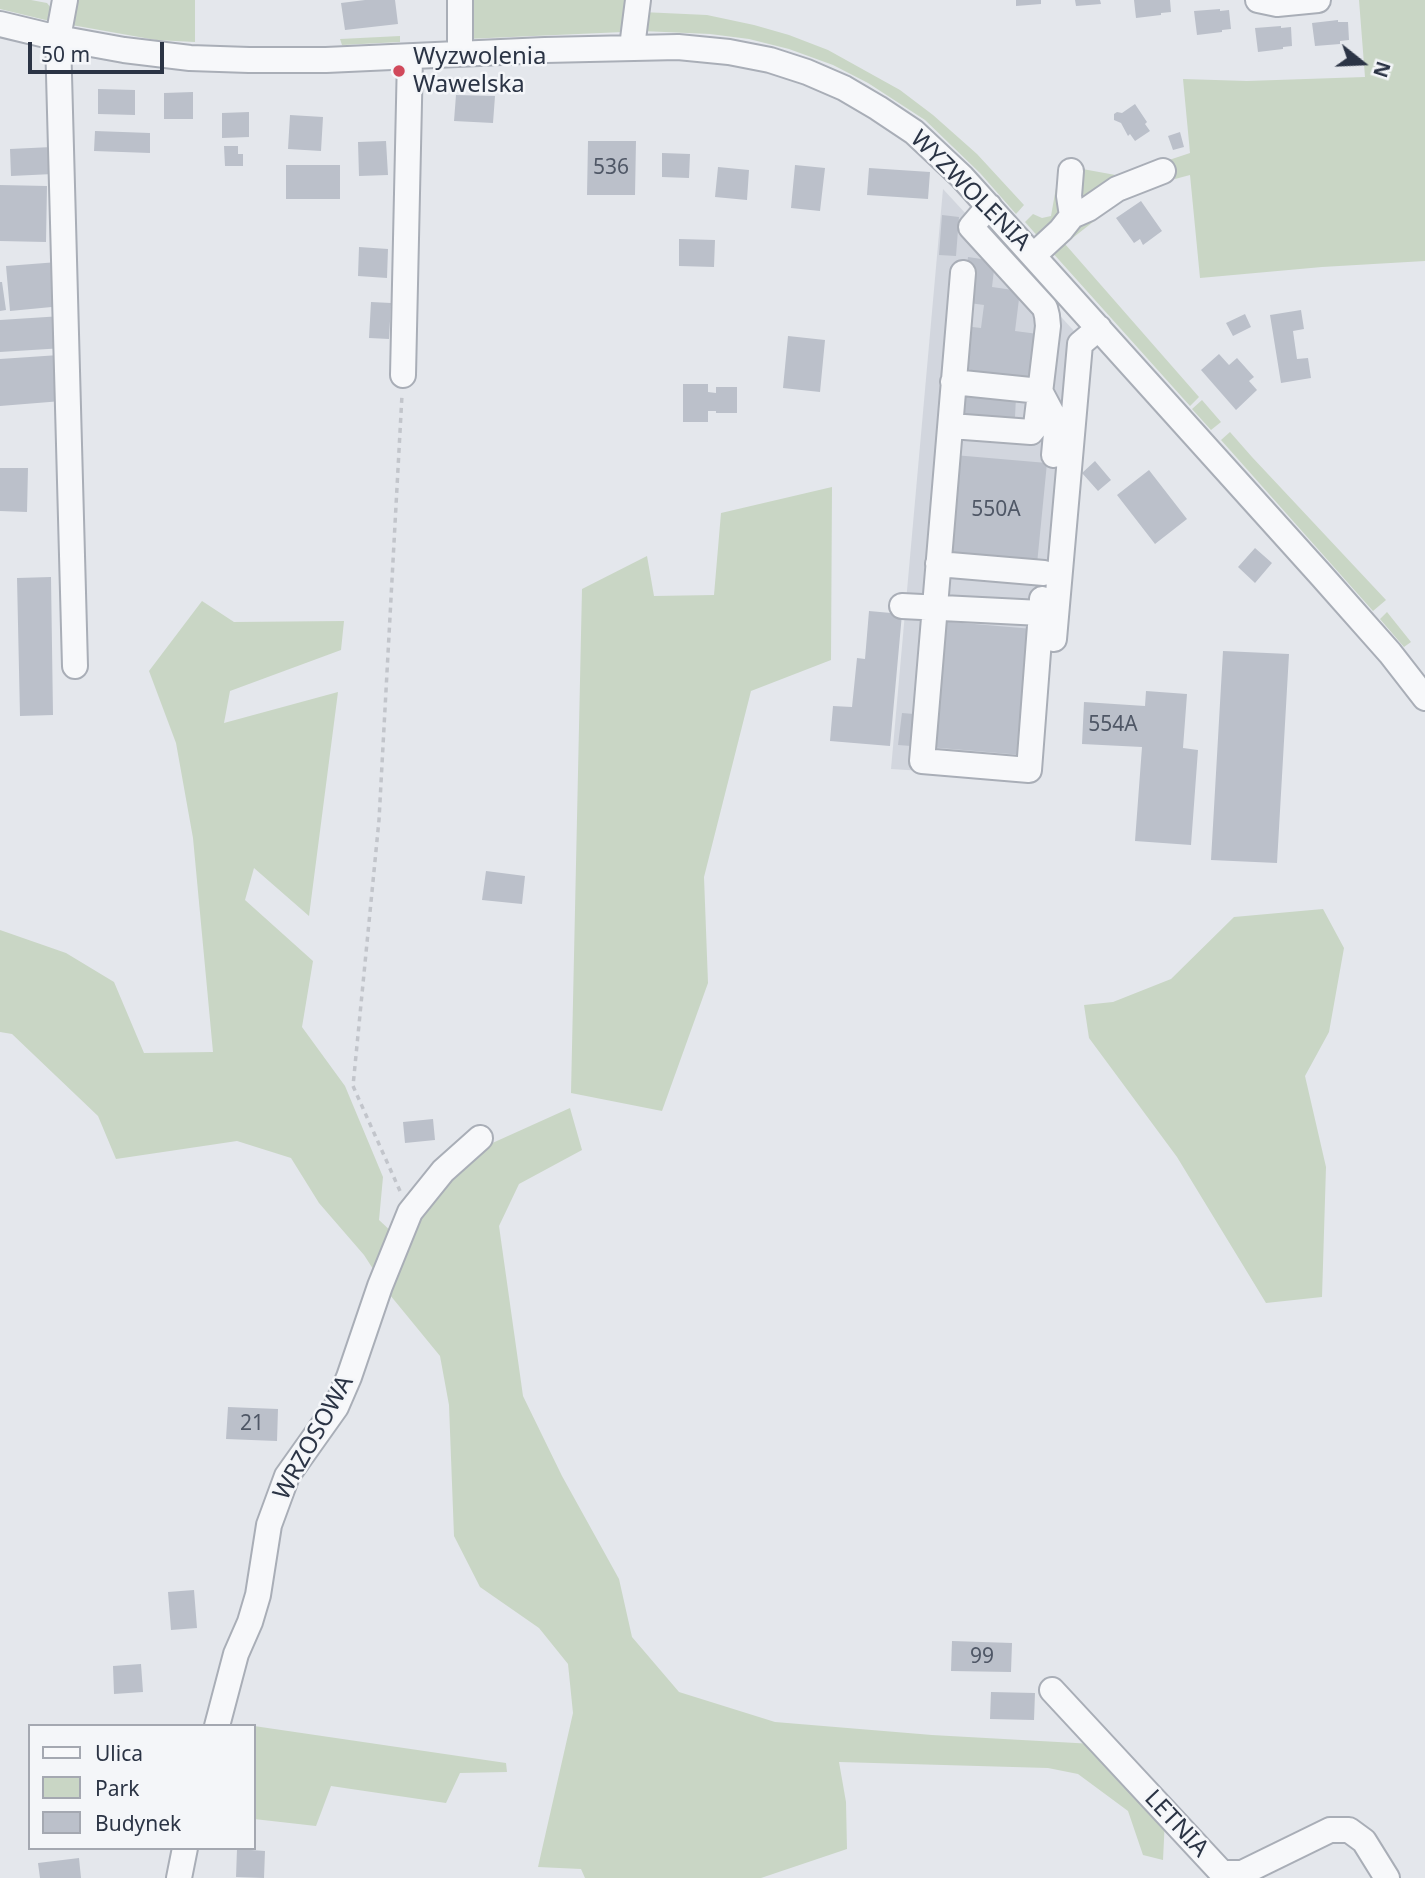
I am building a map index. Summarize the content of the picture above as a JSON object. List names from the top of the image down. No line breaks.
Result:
{"streets":{"street":["WYZWOLENIA","WRZOSOWA","LETNIA"]},"places":["Wyzwolenia Wawelska"],"house_numbers":["536","550A","554A","21","99"],"legend":["Ulica","Park","Budynek"],"scale_bar":"50 m","north":"right"}
